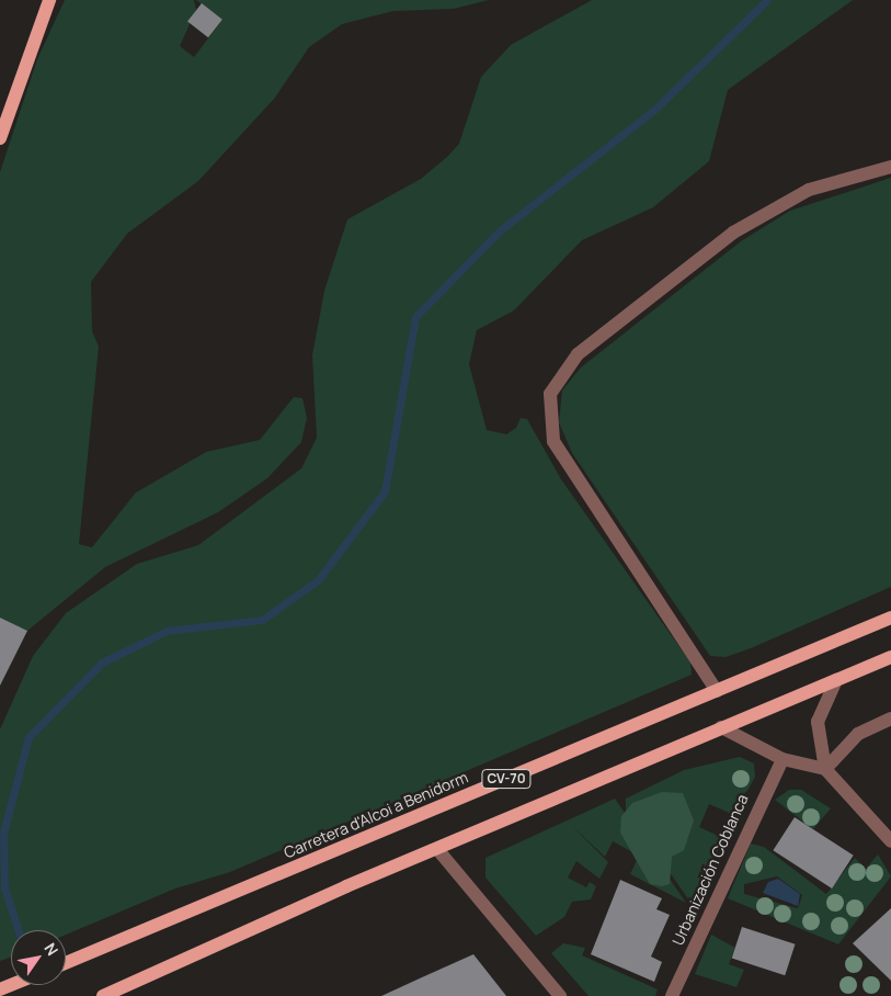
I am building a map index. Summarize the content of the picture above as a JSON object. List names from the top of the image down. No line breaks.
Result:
{"streets":{"main road":["CV-70","Carretera d'Alcoi a Benidorm"],"street":["Urbanización Coblanca"]},"north":"top right"}
